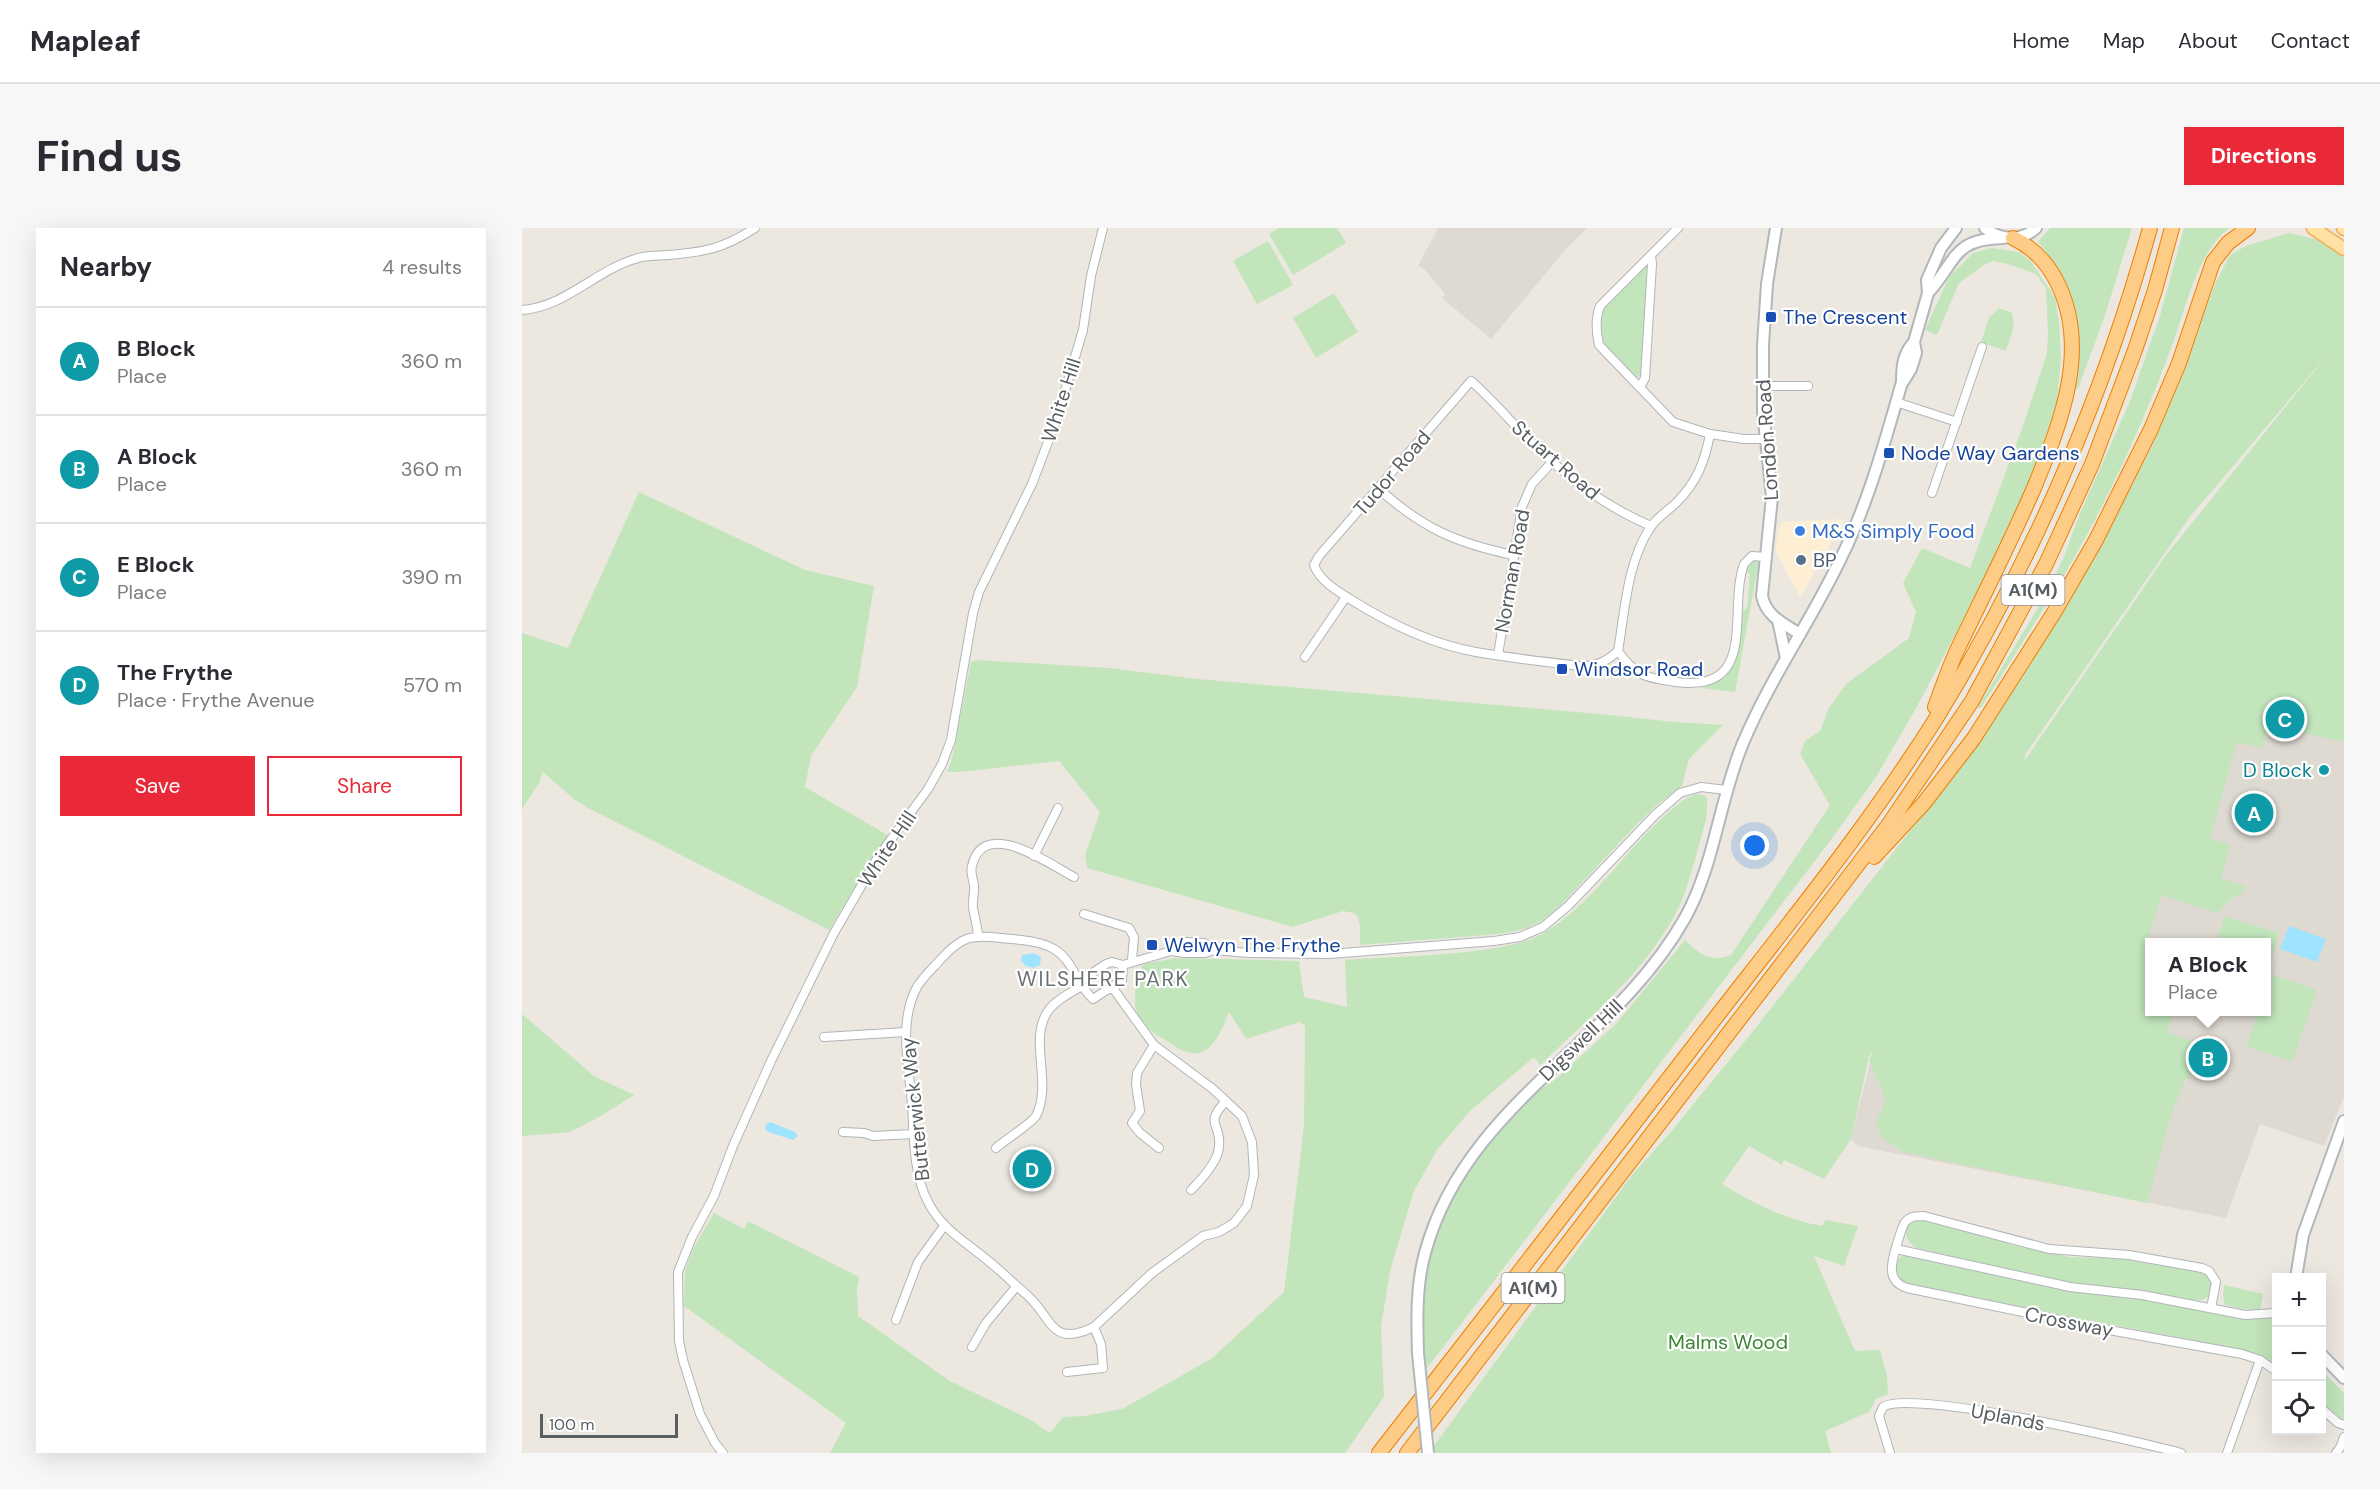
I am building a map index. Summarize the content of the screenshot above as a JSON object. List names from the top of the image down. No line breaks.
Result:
{"streets":{"highway":["A1(M)"],"main road":["London Road","Digswell Hill"],"street":["White Hill","Stuart Road","Tudor Road","Norman Road","Butterwick Way","Crossway","Uplands"]},"crossings":[["London Road","Digswell Hill"],["Stuart Road","Tudor Road"],["Stuart Road","Norman Road"]],"districts":["WILSHERE PARK"],"parks":["Malms Wood"],"places":{"transit":["The Crescent","Node Way Gardens","Windsor Road","Welwyn The Frythe"],"other":["M&S Simply Food","BP","D Block"]},"scale_bar":"100 m","page":{"header":"Mapleaf","nav":["Home","Map","About","Contact"],"buttons":["Directions",["Save","Share"]],"title":"Find us","heading":["Nearby","4 results"],"list":[{"mark":"A","name":"B Block","note":"Place","value":"360 m"},{"mark":"B","name":"A Block","note":"Place","value":"360 m"},{"mark":"C","name":"E Block","note":"Place","value":"390 m"},{"mark":"D","name":"The Frythe","note":"Place · Frythe Avenue","value":"570 m"}],"pins":["C","A","B","D"],"popup":["A Block","Place"],"map_buttons":["+","−"],"scale":"100 m"}}
